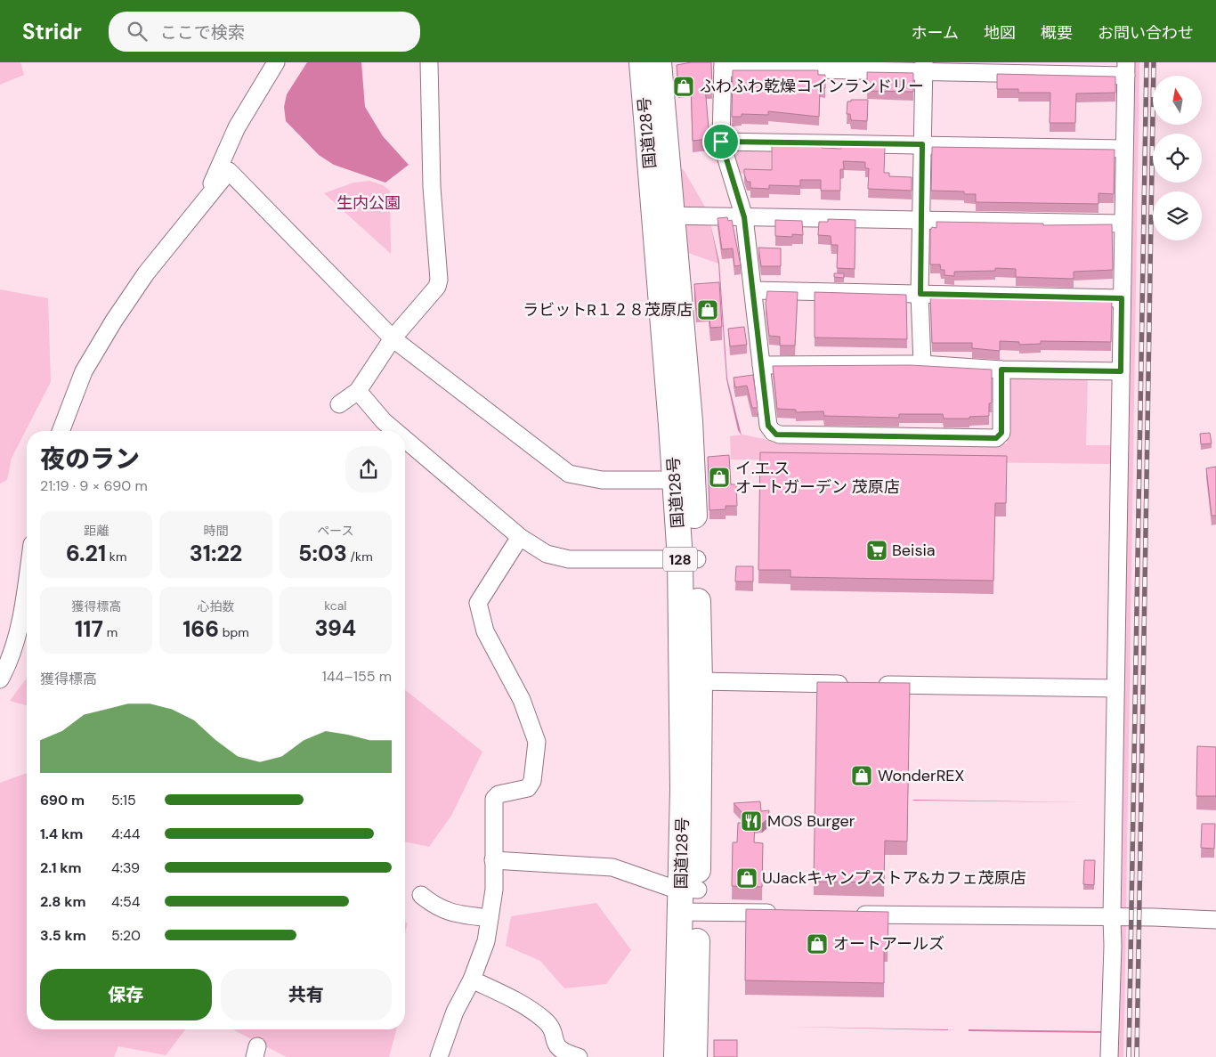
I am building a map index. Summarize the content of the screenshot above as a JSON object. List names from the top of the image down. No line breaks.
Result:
{"streets":{"highway":["国道128号","128"]},"parks":["生内公園"],"places":{"shop":["ふわふわ乾燥コインランドリー","ラビットR１２８茂原店","イ.エ.ス オートガーデン 茂原店","WonderREX","UJackキャンプストア&カフェ茂原店","オートアールズ"],"supermarket":["Beisia"],"restaurant":["MOS Burger"]},"north":"top","page":{"header":"Stridr","search":"ここで検索","nav":["ホーム","地図","概要","お問い合わせ"],"heading":["夜のラン","21:19 · 9 × 690 m"],"stats":[["距離","6.21 km"],["時間","31:22"],["ペース","5:03 /km"],["獲得標高","117 m"],["心拍数","166 bpm"],["kcal","394"]],"chart":["獲得標高","144–155 m"],"list":[{"name":"690 m","note":"5:15"},{"name":"1.4 km","note":"4:44"},{"name":"2.1 km","note":"4:39"},{"name":"2.8 km","note":"4:54"},{"name":"3.5 km","note":"5:20"}],"buttons":["保存","共有"]}}
